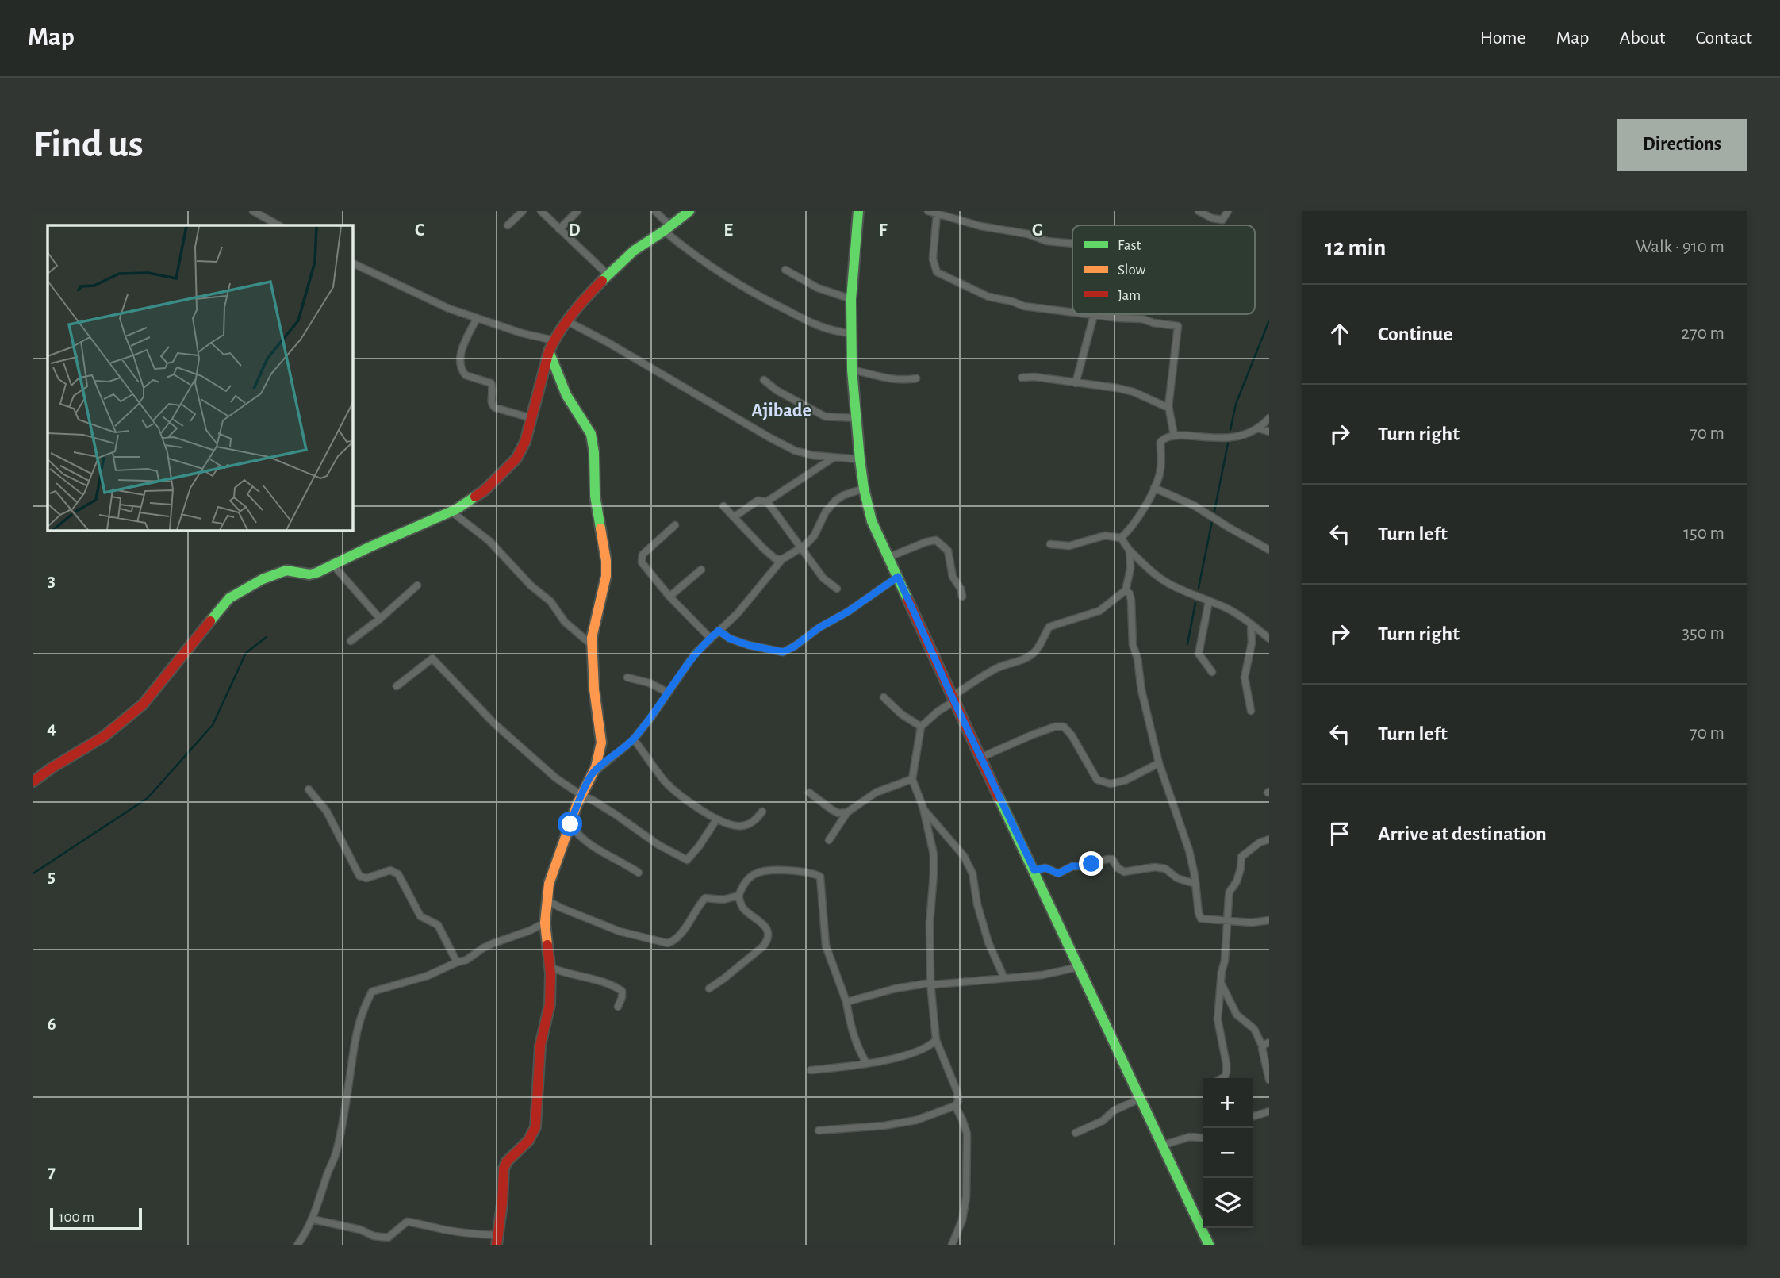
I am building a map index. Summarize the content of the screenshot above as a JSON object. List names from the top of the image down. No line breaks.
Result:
{"districts":["Ajibade"],"legend":["Fast","Slow","Jam"],"scale_bar":"100 m","page":{"header":"Map","nav":["Home","Map","About","Contact"],"buttons":"Directions","title":"Find us","heading":["12 min","Walk · 910 m"],"list":[["Continue","270 m"],["Turn right","70 m"],["Turn left","150 m"],["Turn right","350 m"],["Turn left","70 m"],"Arrive at destination"],"map_buttons":["+","−"],"scale":"100 m"},"grid":{"columns":["C","D","E","F","G"],"rows":["3","4","5","6","7"]}}
